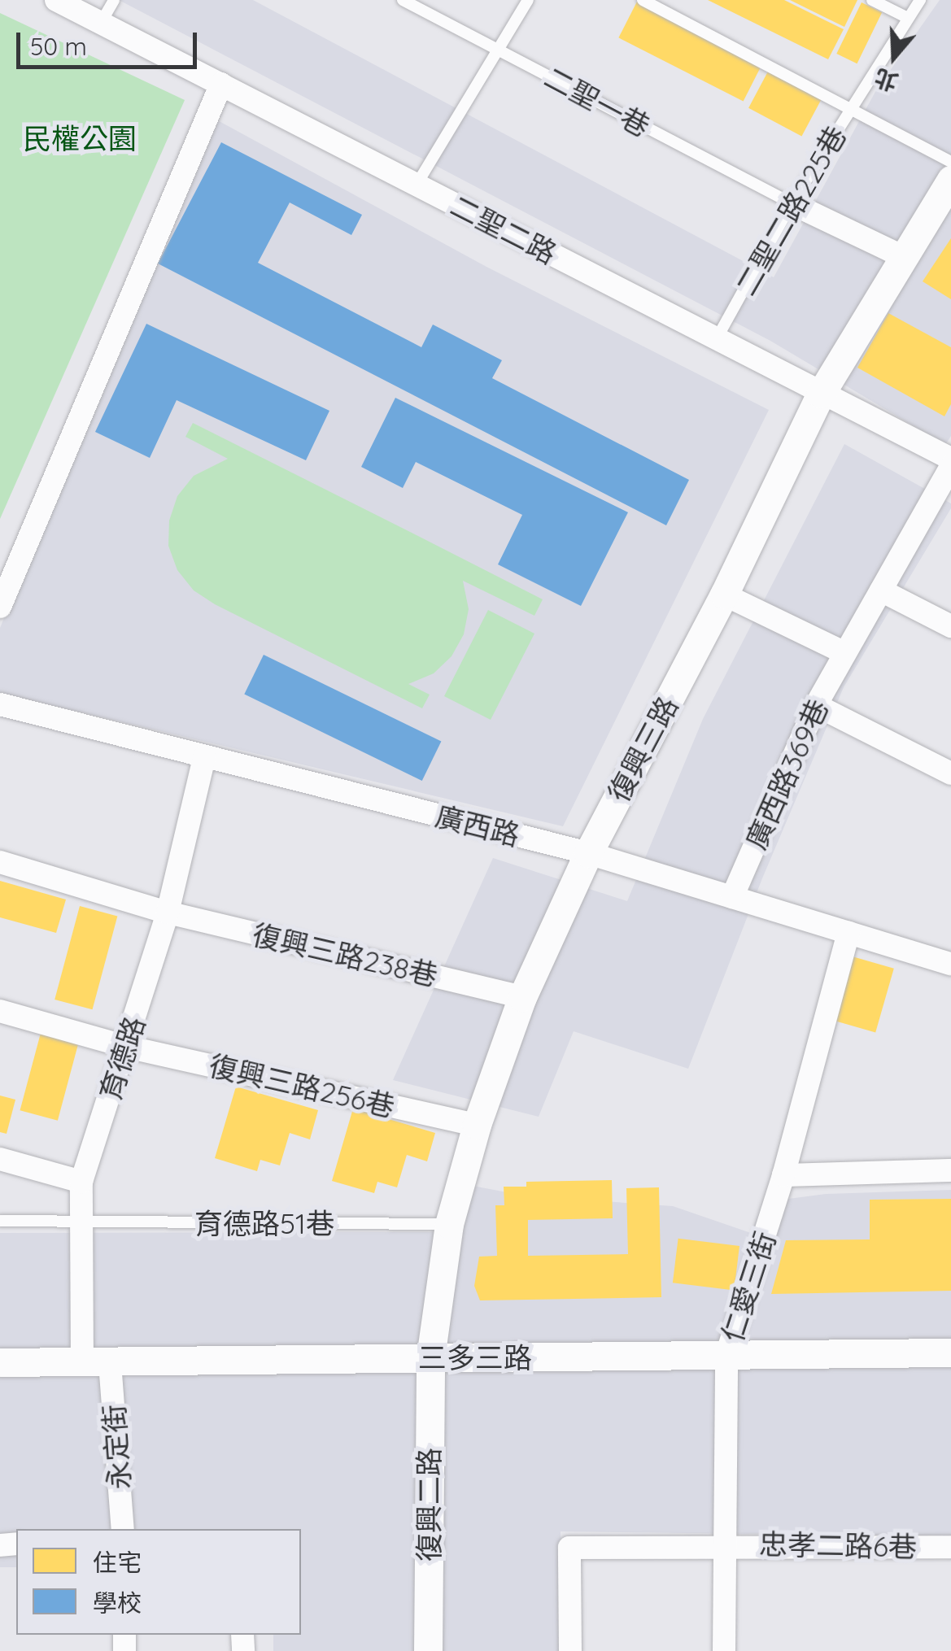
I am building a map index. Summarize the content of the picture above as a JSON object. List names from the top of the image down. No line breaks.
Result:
{"streets":{"street":["二聖二路","復興三路","廣西路369巷","廣西路","復興三路238巷","育德路","復興三路256巷","仁愛三街","三多三路","永定街","復興二路","忠孝二路6巷"],"lane":["二聖一巷","二聖二路225巷","育德路51巷"]},"crossings":[["二聖一巷","二聖二路225巷"],["二聖二路225巷","二聖二路"],["二聖二路","復興三路"],["復興三路","廣西路"],["復興三路","復興三路238巷"],["復興三路","復興三路256巷"],["復興三路","育德路51巷"],["復興三路","三多三路"],["復興三路","復興二路"],["廣西路369巷","廣西路"],["廣西路","育德路"],["廣西路","仁愛三街"],["復興三路238巷","育德路"],["育德路","復興三路256巷"],["育德路","育德路51巷"],["育德路","三多三路"],["育德路","永定街"],["仁愛三街","三多三路"],["仁愛三街","忠孝二路6巷"],["三多三路","永定街"],["三多三路","復興二路"]],"parks":["民權公園"],"legend":["住宅","學校"],"scale_bar":"50 m","north":"bottom"}
